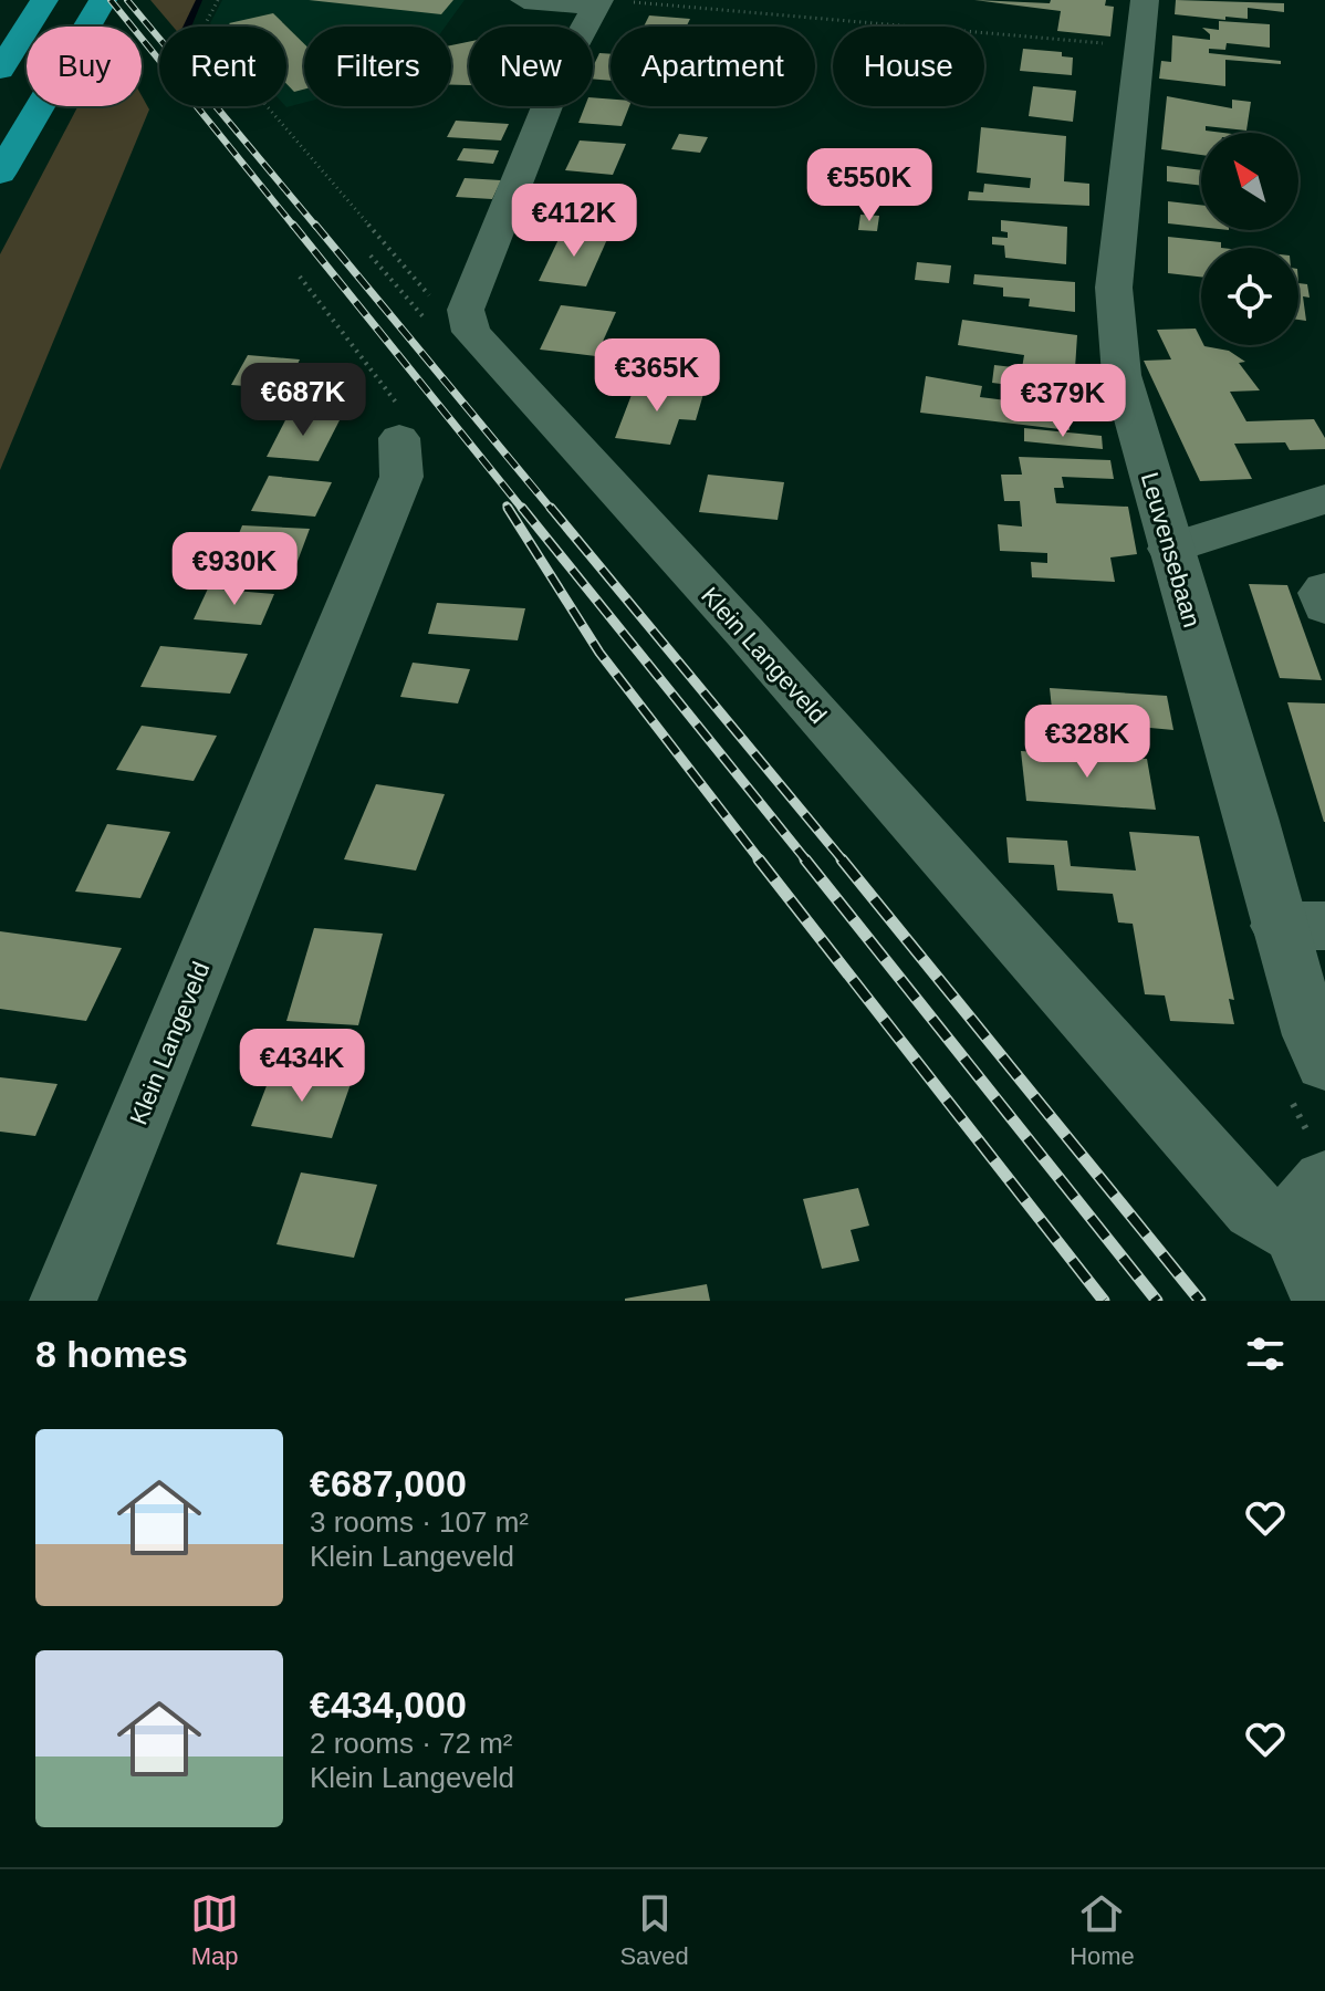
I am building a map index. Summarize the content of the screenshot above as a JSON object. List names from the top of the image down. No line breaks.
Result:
{"streets":{"street":["Leuvensebaan","Klein Langeveld"]},"north":"top left","page":{"chip":["Buy","Rent","Filters","New","Apartment","House"],"price":["€550K","€412K","€365K","€687K","€379K","€930K","€328K","€434K"],"heading":"8 homes","list":[{"name":"€687,000","note":"3 rooms · 107 m² · Klein Langeveld"},{"name":"€434,000","note":"2 rooms · 72 m² · Klein Langeveld"}],"tabs":["Map","Saved","Home"]}}
